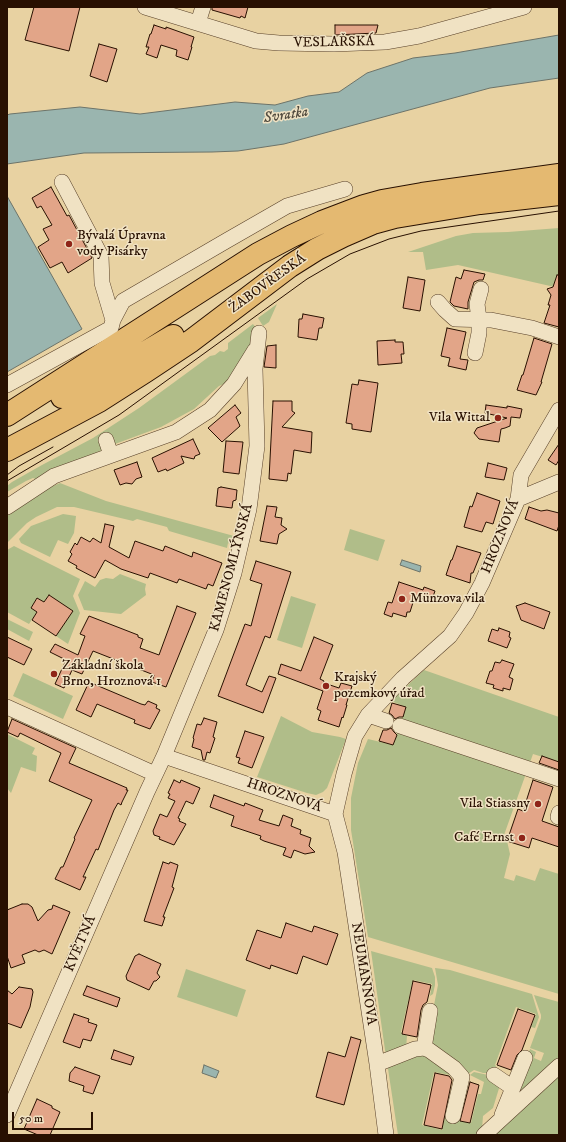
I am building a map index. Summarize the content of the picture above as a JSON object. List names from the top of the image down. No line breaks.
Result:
{"streets":{"highway":["ŽABOVŘESKÁ"],"street":["VESLAŘSKÁ","HROZNOVÁ","KAMENOMLÝNSKÁ","KVĚTNÁ","NEUMANNOVA"]},"crossings":[["HROZNOVÁ","KAMENOMLÝNSKÁ"],["HROZNOVÁ","NEUMANNOVA"]],"water":["Svratka"],"places":["Bývalá Úpravna vody Pisárky","Vila Wittal","Münzova vila","Základní škola Brno, Hroznová 1","Krajský pozemkový úřad","Vila Stiassny","Café Ernst"],"scale_bar":"50 m"}
